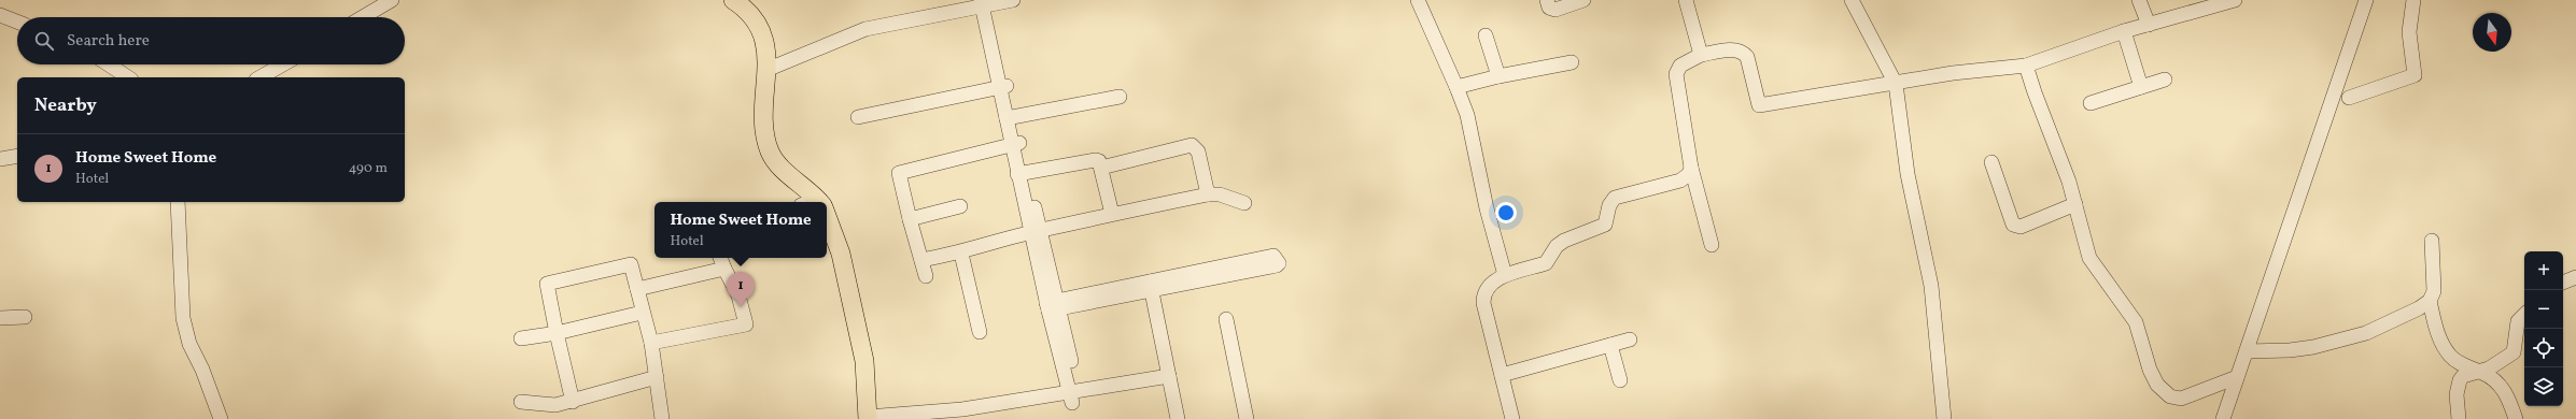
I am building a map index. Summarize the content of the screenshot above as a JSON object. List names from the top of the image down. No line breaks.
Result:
{"north":"bottom","page":{"search":"Search here","heading":"Nearby","list":[{"mark":"1","name":"Home Sweet Home","note":"Hotel","value":"490 m"}],"popup":["Home Sweet Home","Hotel"],"map_buttons":["+","−"],"pins":"1"}}
